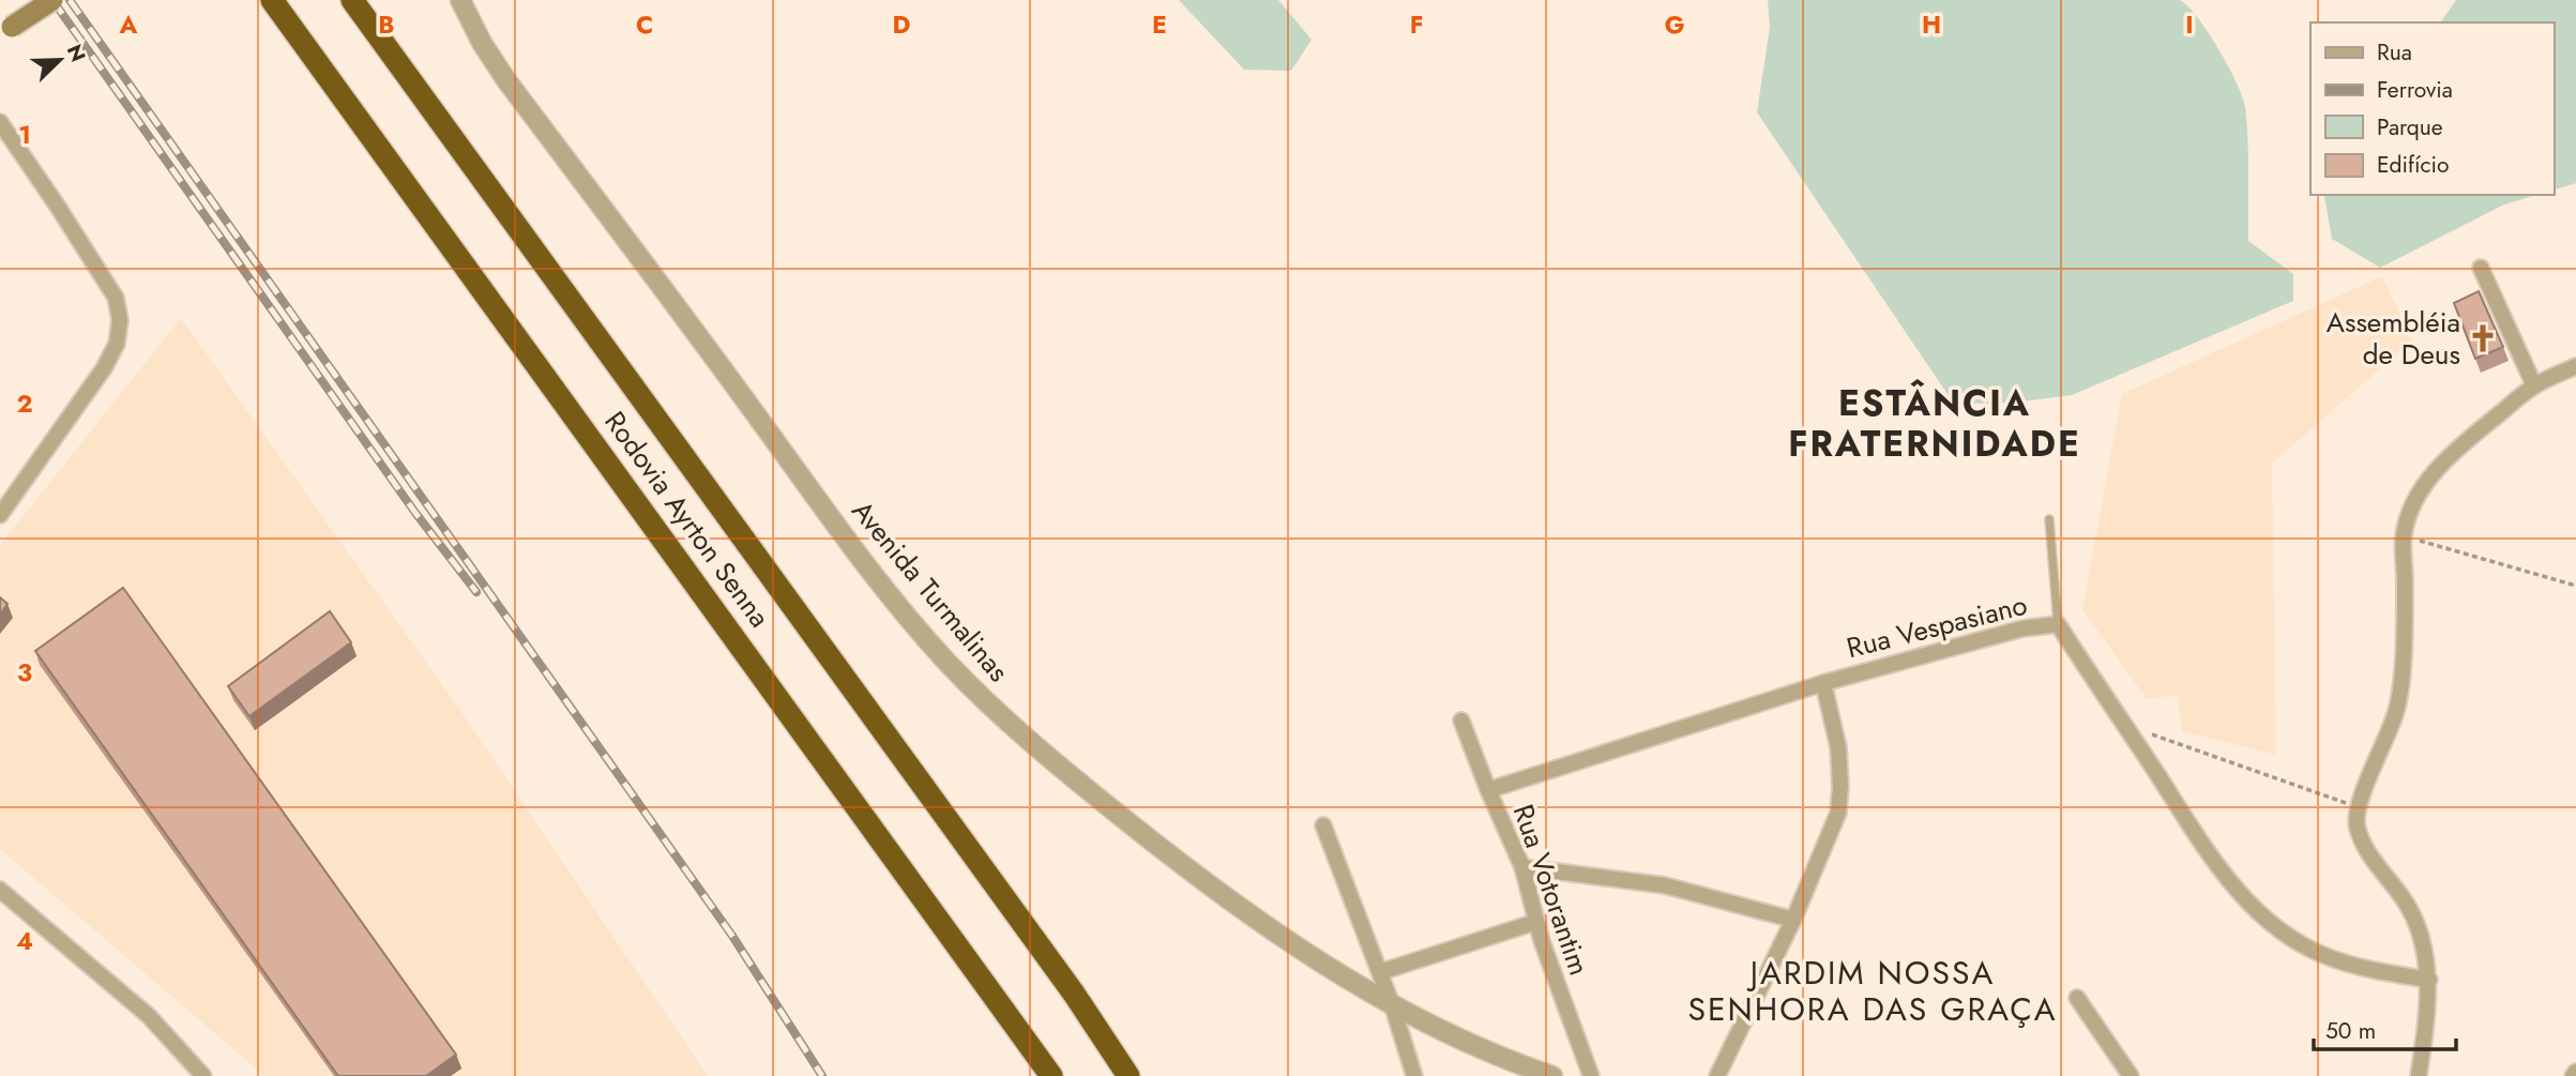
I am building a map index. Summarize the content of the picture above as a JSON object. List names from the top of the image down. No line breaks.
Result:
{"streets":{"highway":["Rodovia Ayrton Senna"],"street":["Avenida Turmalinas","Rua Vespasiano","Rua Votorantim"]},"crossings":[["Rua Vespasiano","Rua Votorantim"]],"districts":["ESTÂNCIA FRATERNIDADE","JARDIM NOSSA SENHORA DAS GRAÇA"],"places":{"church":["Assembléia de Deus"]},"legend":["Rua","Ferrovia","Parque","Edifício"],"scale_bar":"50 m","north":"top right","grid":{"columns":["A","B","C","D","E","F","G","H","I"],"rows":["1","2","3","4"]}}
